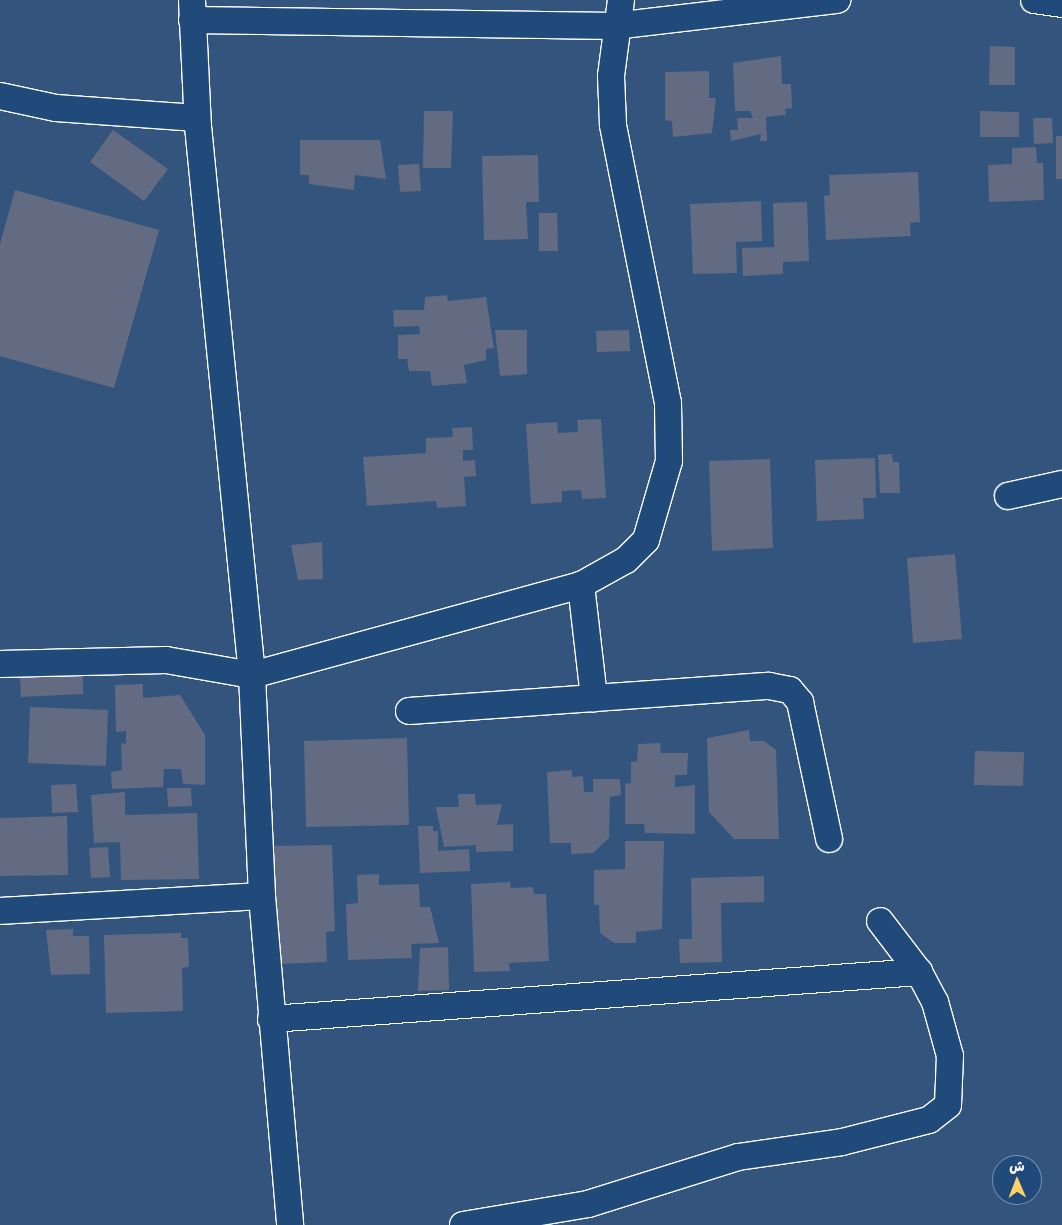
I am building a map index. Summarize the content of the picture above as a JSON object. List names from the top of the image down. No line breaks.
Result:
{"north":"top"}
